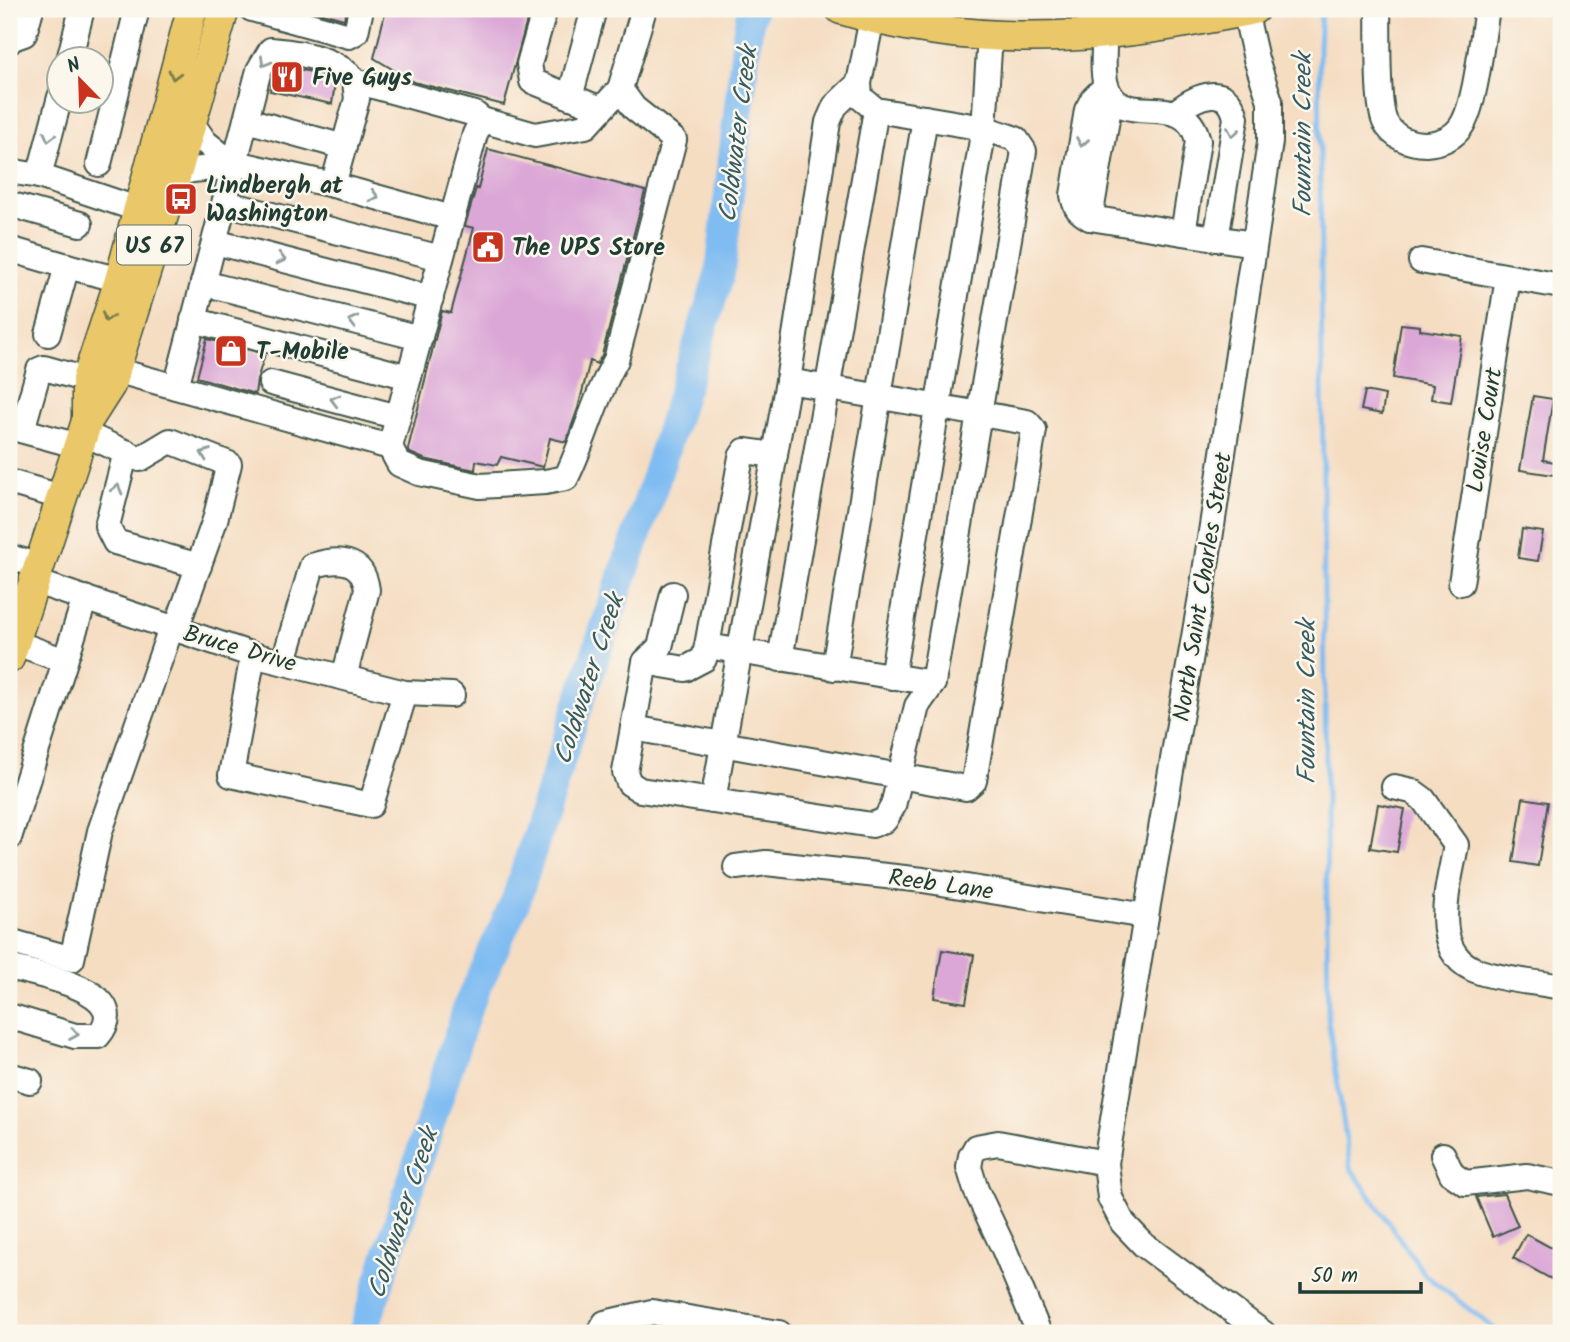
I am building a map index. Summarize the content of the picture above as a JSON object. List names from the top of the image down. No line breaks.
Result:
{"streets":{"main road":["US 67"],"street":["Louise Court","North Saint Charles Street","Bruce Drive","Reeb Lane"]},"crossings":[["US 67","Bruce Drive"],["North Saint Charles Street","Reeb Lane"]],"water":["Coldwater Creek","Fountain Creek"],"places":{"restaurant":["Five Guys"],"bus stop":["Lindbergh at Washington"],"public building":["The UPS Store"],"shop":["T-Mobile"]},"scale_bar":"50 m","north":"top left"}
